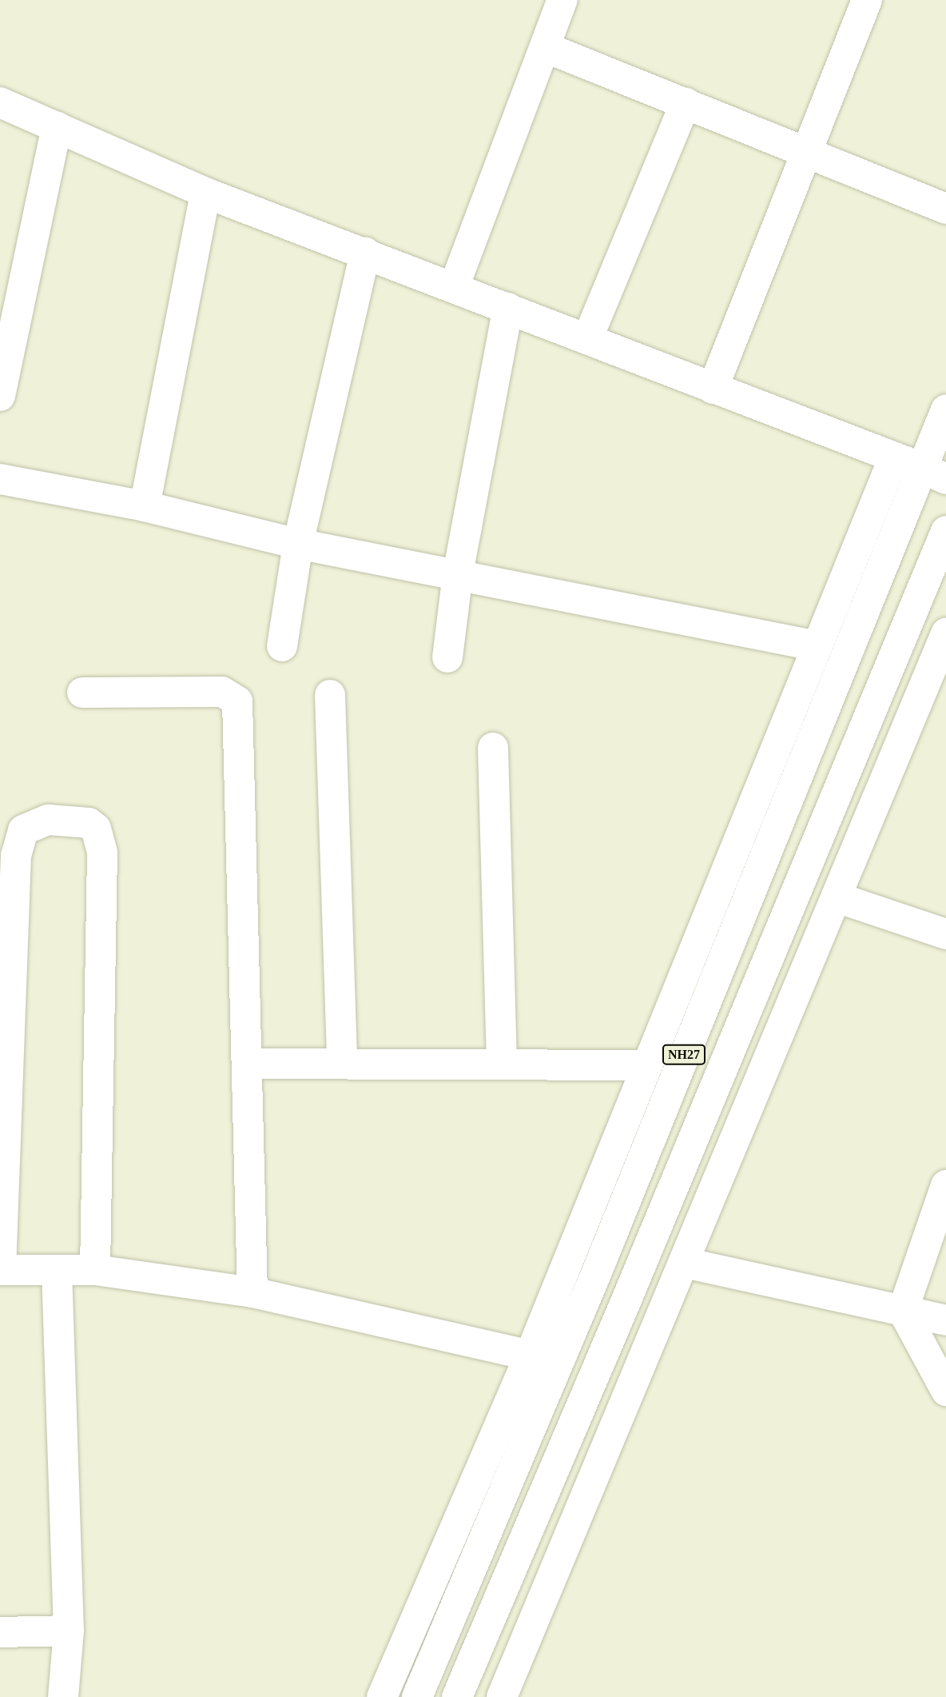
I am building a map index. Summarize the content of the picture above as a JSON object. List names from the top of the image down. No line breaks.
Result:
{"streets":{"main road":["NH27"]}}
